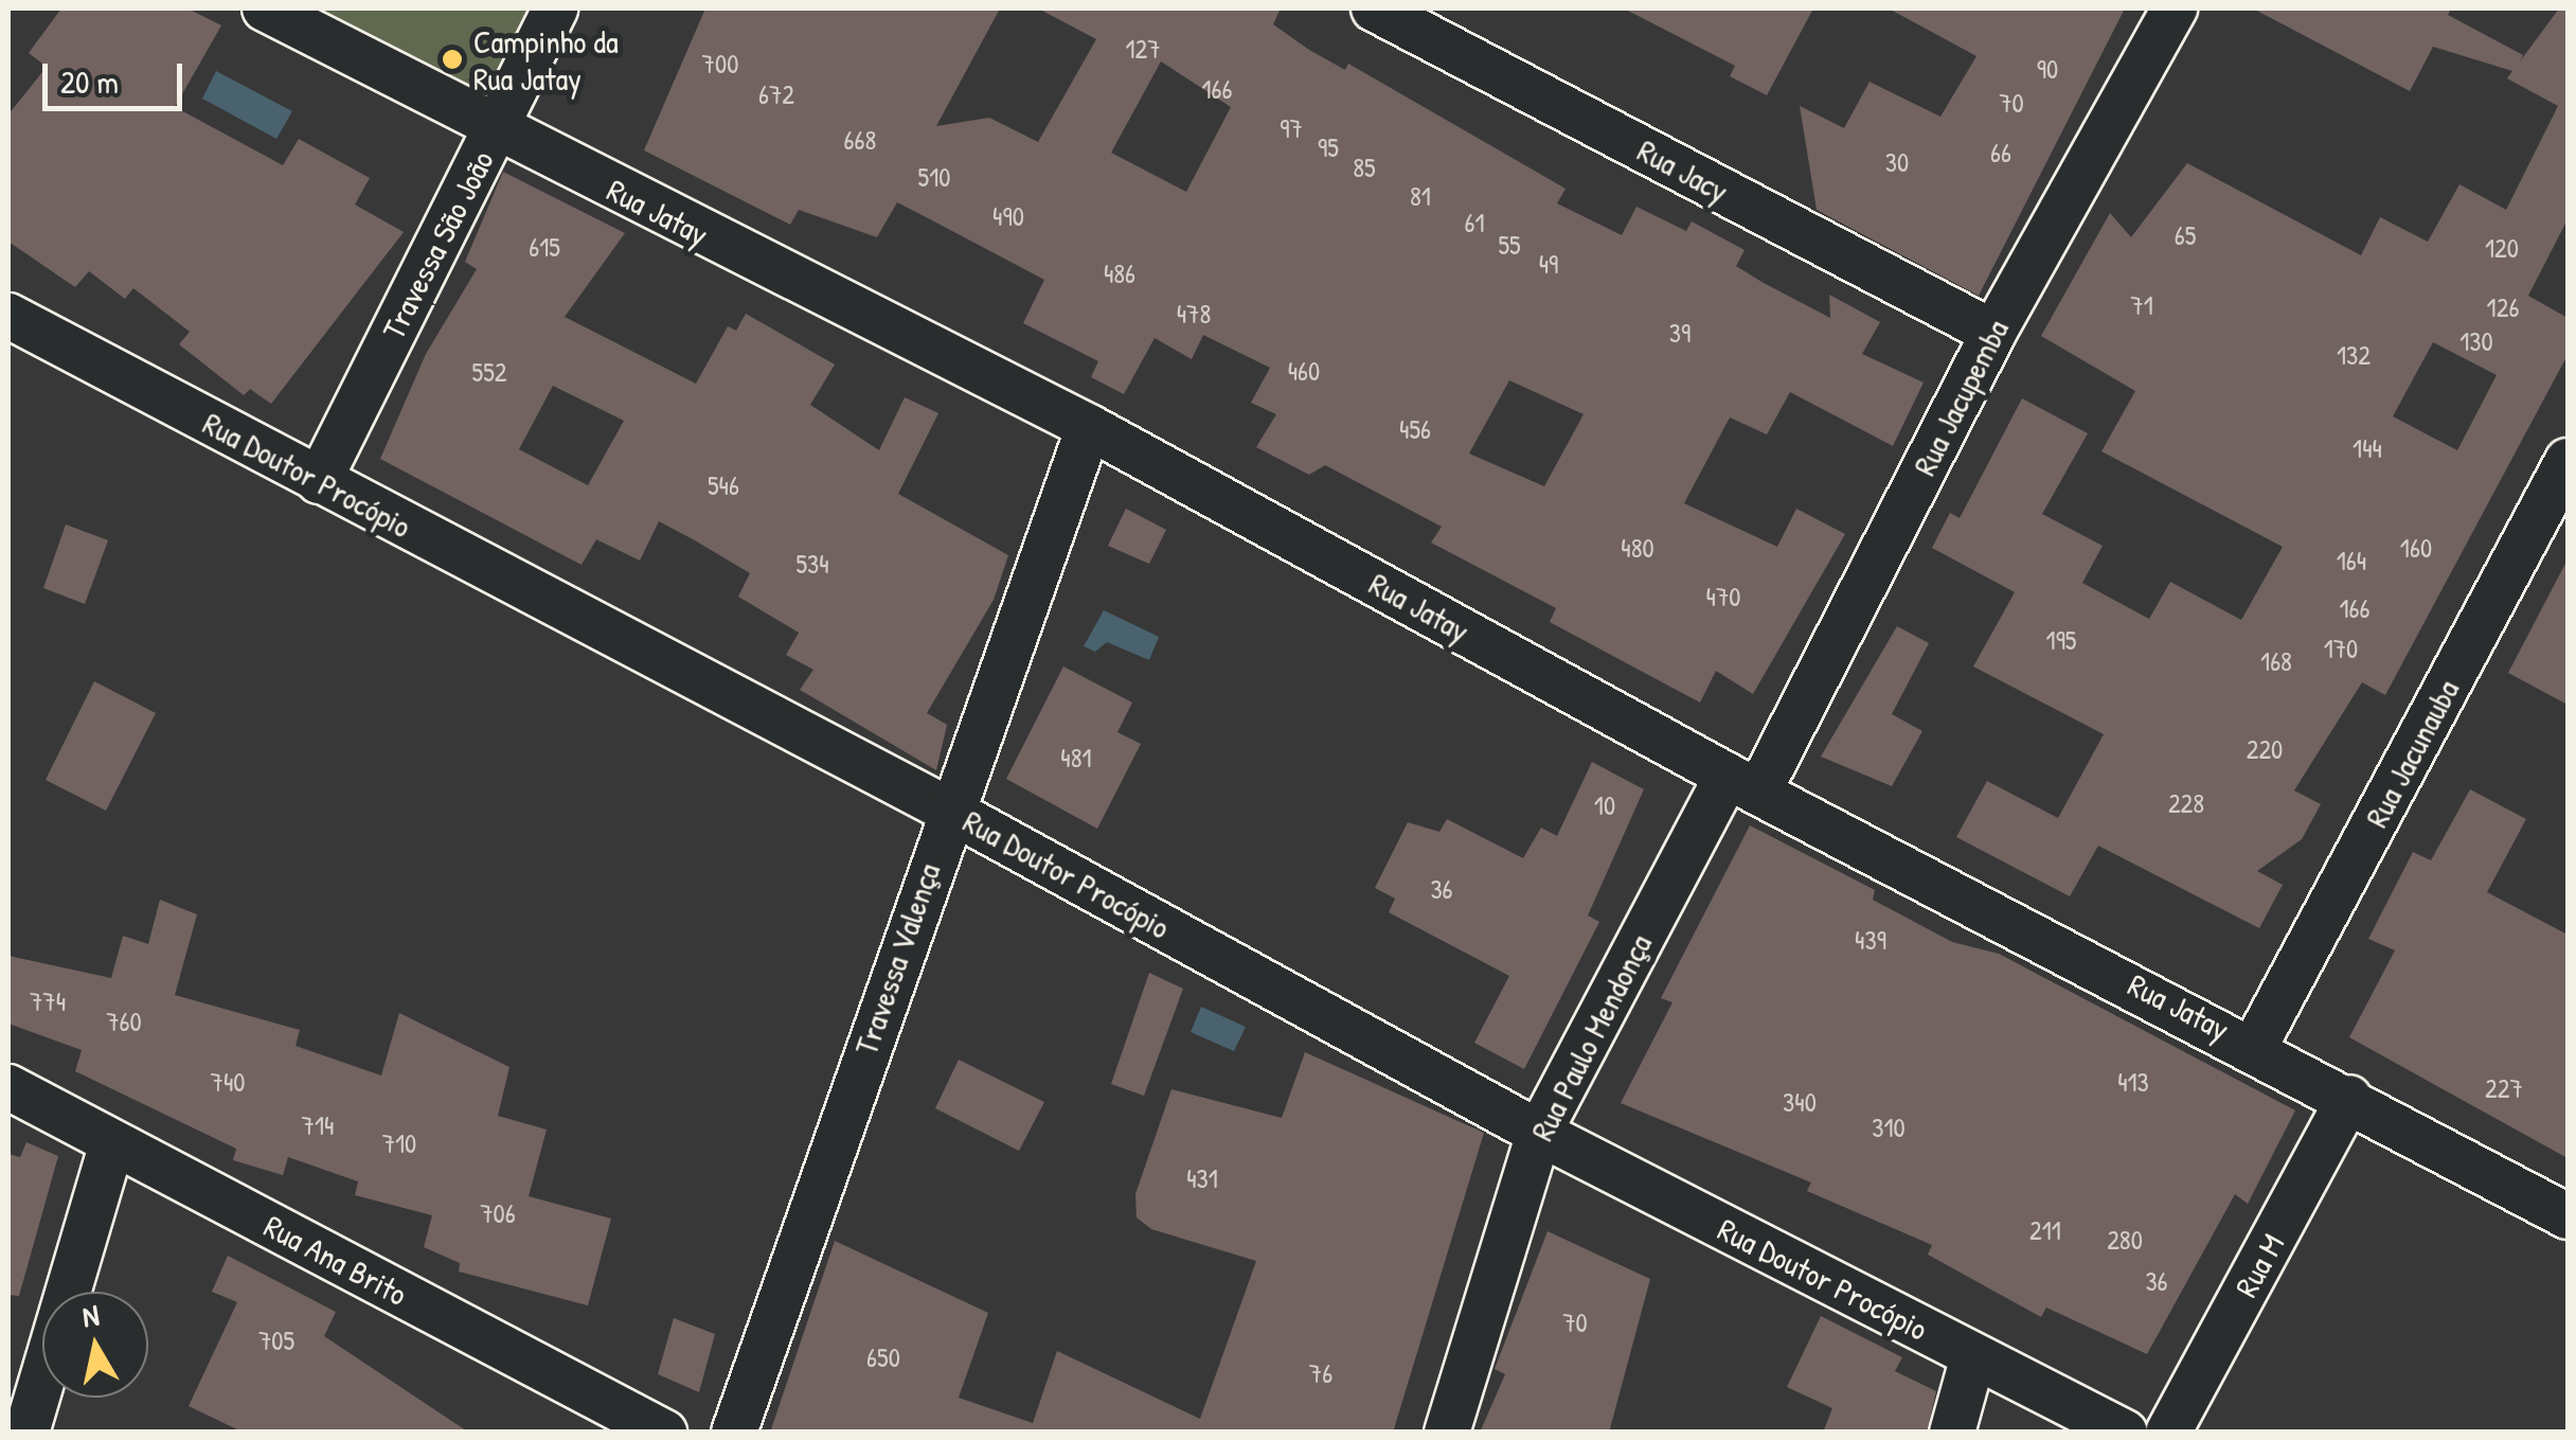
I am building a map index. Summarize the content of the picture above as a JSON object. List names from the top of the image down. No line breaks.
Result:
{"streets":{"street":["Rua Jacy","Rua Jatay","Travessa São João","Rua Jacupemba","Rua Doutor Procópio","Rua Jacunauba","Travessa Valença","Rua Paulo Mendonça","Rua Ana Brito","Rua M"]},"crossings":[["Rua Jacy","Rua Jacupemba"],["Rua Jatay","Travessa São João"],["Rua Jatay","Rua Jacupemba"],["Rua Jatay","Rua Jacunauba"],["Rua Jatay","Travessa Valença"],["Rua Jatay","Rua Paulo Mendonça"],["Rua Jatay","Rua M"],["Travessa São João","Rua Doutor Procópio"],["Rua Jacupemba","Rua Paulo Mendonça"],["Rua Doutor Procópio","Travessa Valença"],["Rua Doutor Procópio","Rua Paulo Mendonça"]],"places":["Campinho da Rua Jatay"],"house_numbers":["127","700","90","166","672","70","97","668","95","66","30","85","510","81","490","61","65","55","615","120","49","486","71","126","478","39","130","132","460","552","456","144","546","480","160","164","534","470","166","195","170","168","220","481","228","10","36","439","774","760","740","413","227","340","714","310","710","431","706","211","280","36","70","705","650","76"],"scale_bar":"20 m","north":"top"}
